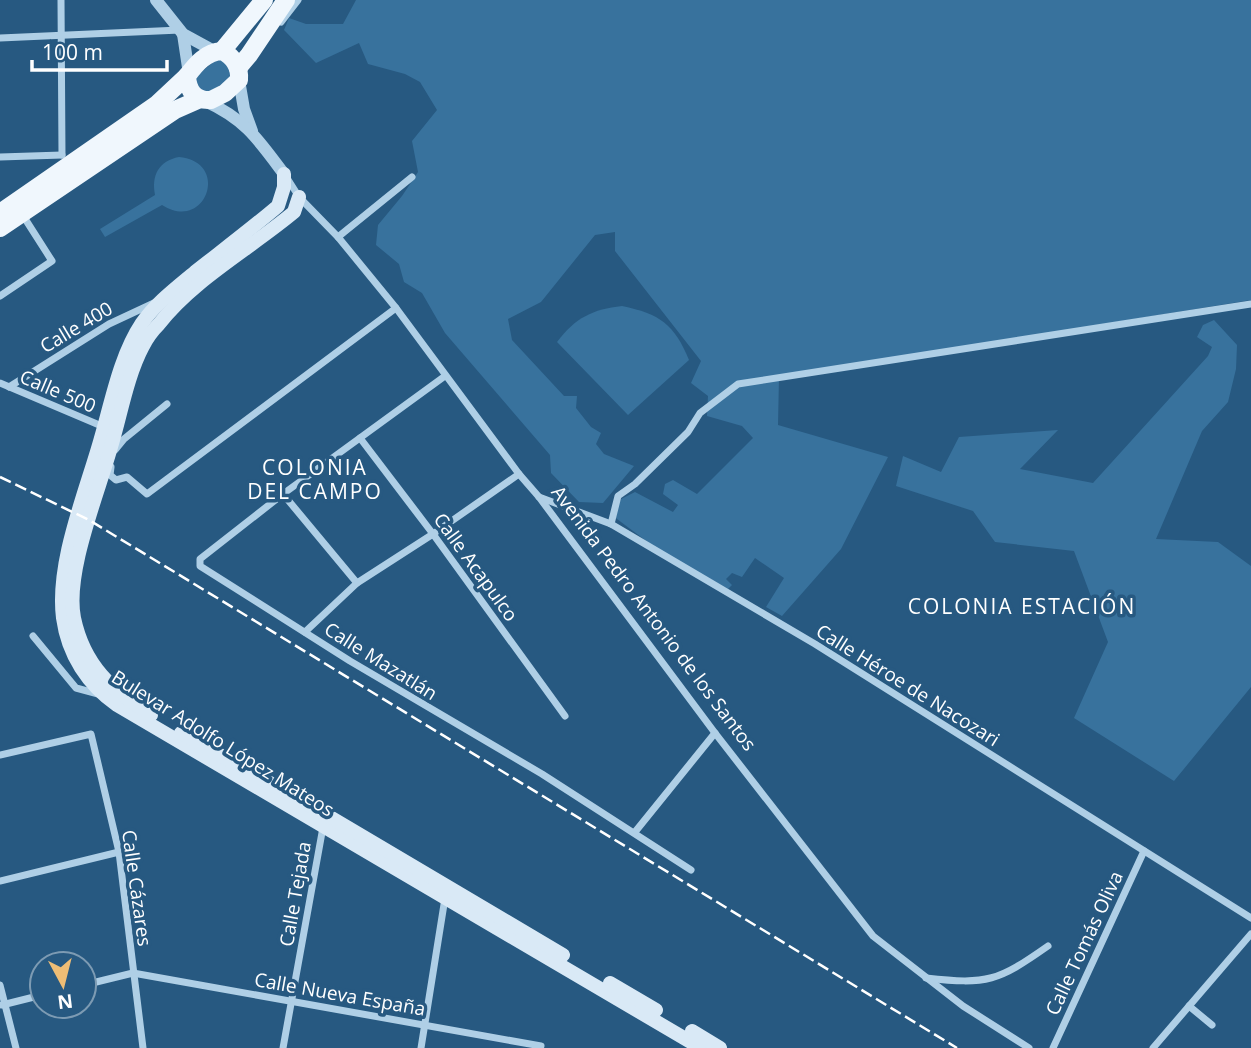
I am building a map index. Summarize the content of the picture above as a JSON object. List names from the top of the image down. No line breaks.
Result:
{"streets":{"main road":["Bulevar Adolfo López Mateos"],"street":["Calle 400","Calle 500","Calle Acapulco","Avenida Pedro Antonio de los Santos","Calle Mazatlán","Calle Héroe de Nacozari","Calle Cázares","Calle Tejada","Calle Tomás Oliva","Calle Nueva España"]},"crossings":[["Calle 400","Calle 500"],["Calle 400","Bulevar Adolfo López Mateos"],["Calle 500","Bulevar Adolfo López Mateos"],["Calle Acapulco","Calle Mazatlán"],["Avenida Pedro Antonio de los Santos","Calle Mazatlán"],["Avenida Pedro Antonio de los Santos","Calle Héroe de Nacozari"],["Avenida Pedro Antonio de los Santos","Bulevar Adolfo López Mateos"],["Calle Héroe de Nacozari","Calle Tomás Oliva"],["Bulevar Adolfo López Mateos","Calle Tejada"],["Calle Cázares","Calle Nueva España"],["Calle Tejada","Calle Nueva España"]],"districts":["COLONIA DEL CAMPO","COLONIA ESTACIÓN"],"scale_bar":"100 m","north":"bottom"}
